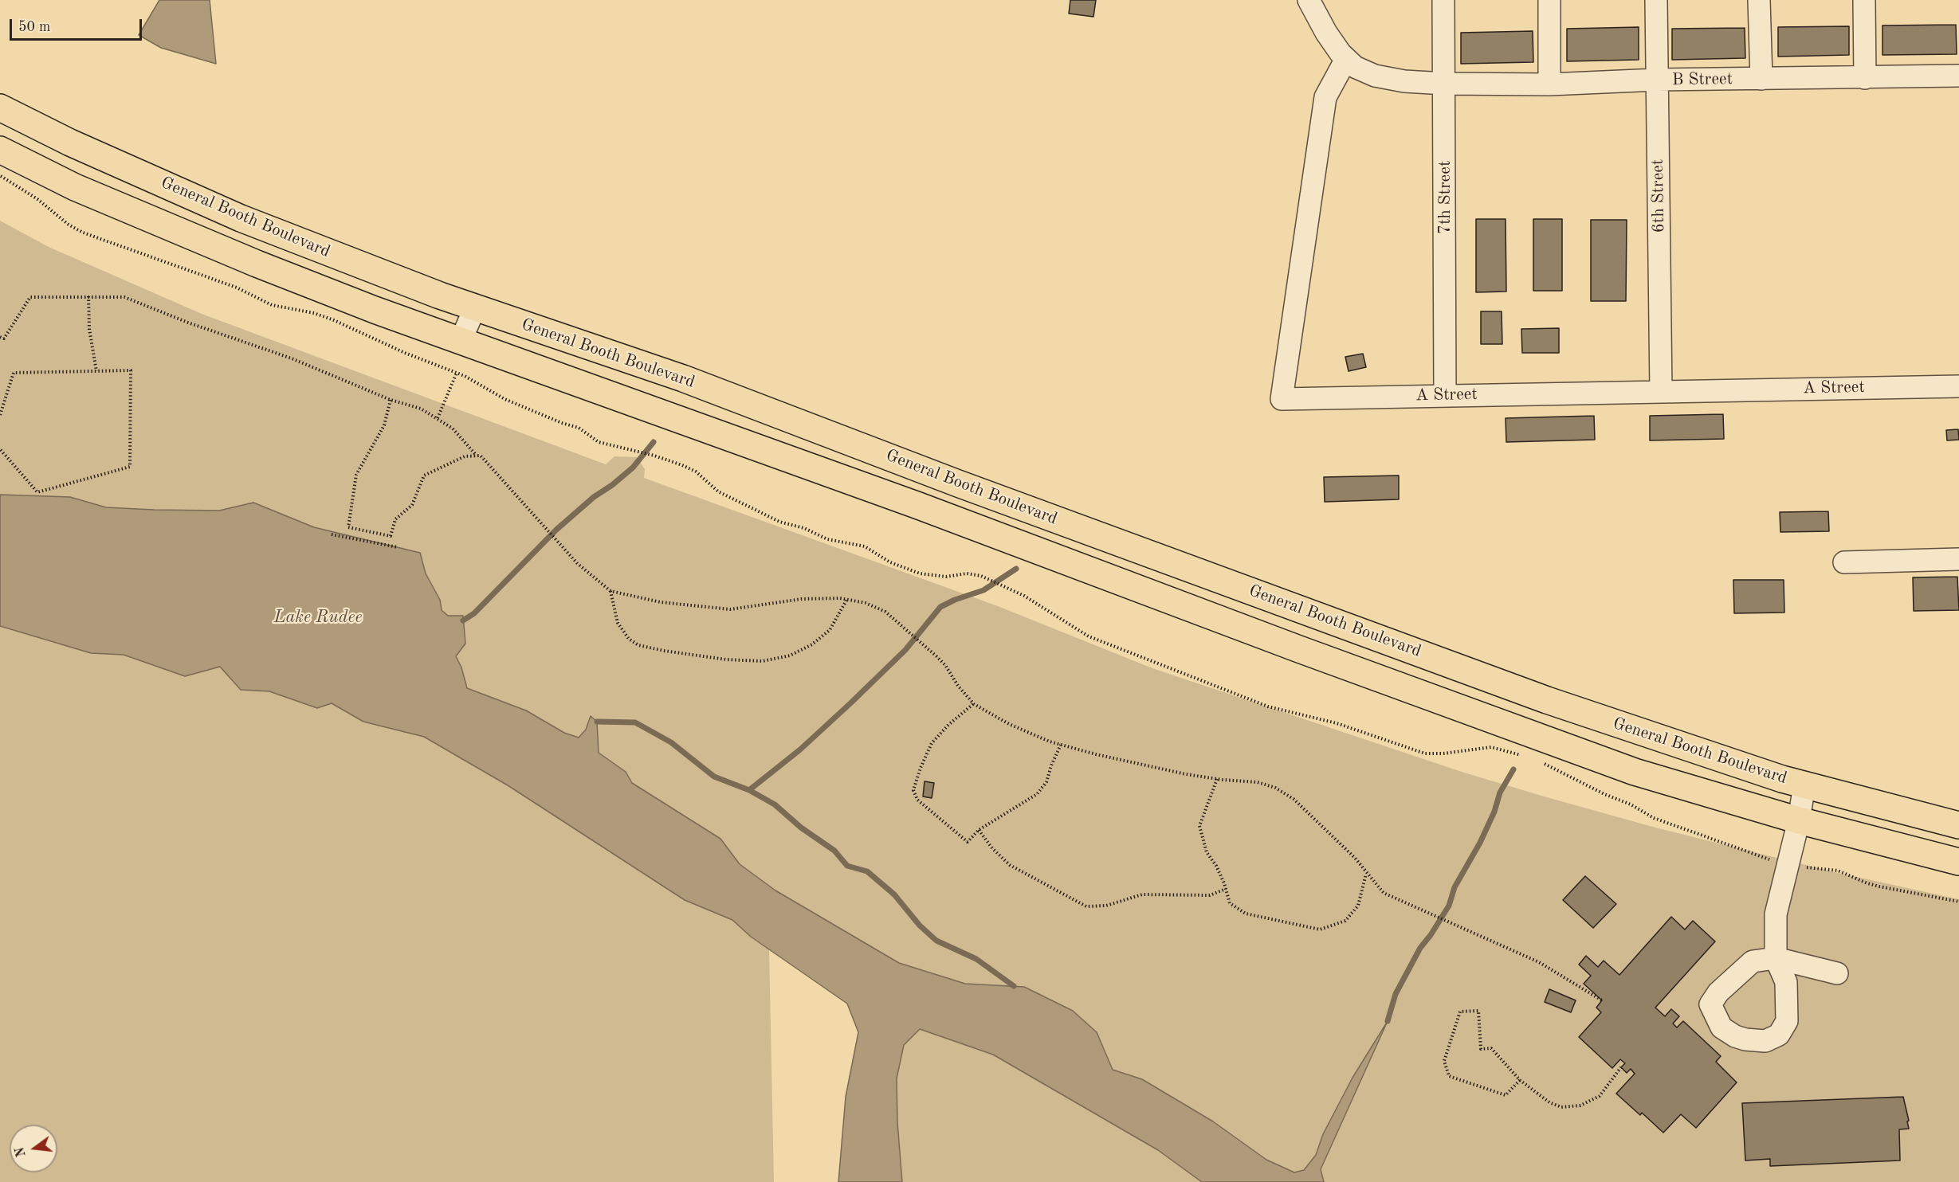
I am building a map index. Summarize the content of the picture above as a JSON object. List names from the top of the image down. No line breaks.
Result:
{"streets":{"highway":["General Booth Boulevard"],"street":["B Street","6th Street","7th Street","A Street"]},"crossings":[["B Street","6th Street"],["B Street","7th Street"],["B Street","A Street"],["6th Street","A Street"],["7th Street","A Street"]],"water":["Lake Rudee"],"scale_bar":"50 m","north":"left"}
